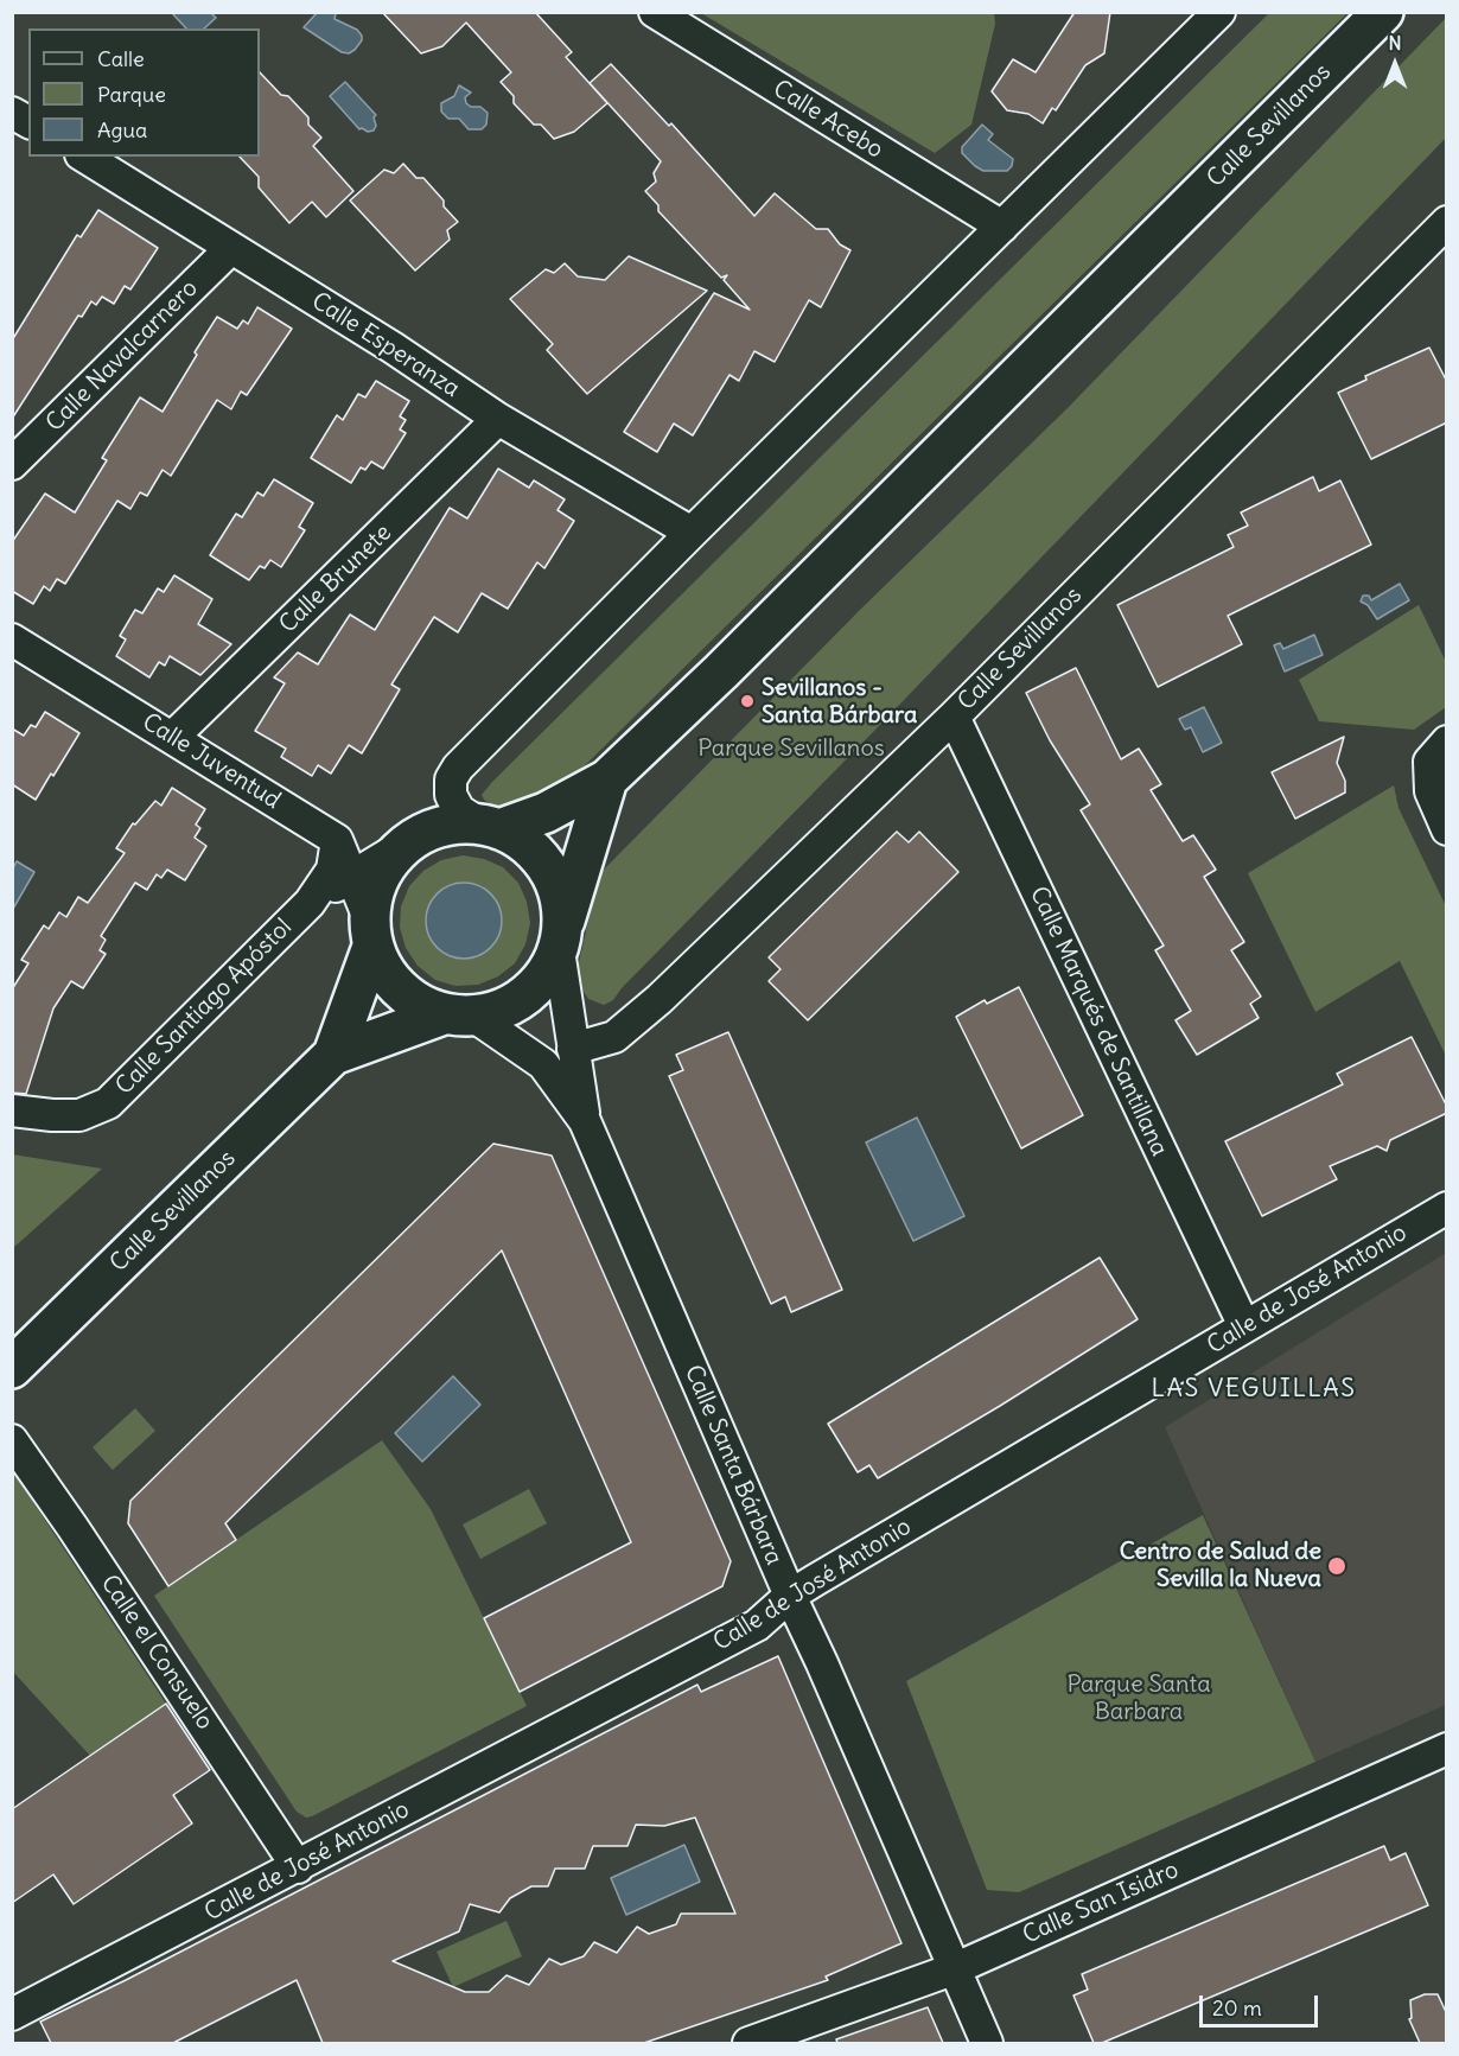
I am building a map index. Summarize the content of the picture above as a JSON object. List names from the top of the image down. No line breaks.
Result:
{"streets":{"main road":["Calle Sevillanos"],"street":["Calle Acebo","Calle Esperanza","Calle Navalcarnero","Calle Brunete","Calle Juventud","Calle Santiago Apóstol","Calle Marqués de Santillana","Calle de José Antonio","Calle Santa Bárbara","Calle el Consuelo","Calle San Isidro"]},"crossings":[["Calle Sevillanos","Calle Santiago Apóstol"],["Calle Sevillanos","Calle Marqués de Santillana"],["Calle Sevillanos","Calle Santa Bárbara"],["Calle Esperanza","Calle Navalcarnero"],["Calle Esperanza","Calle Brunete"],["Calle Brunete","Calle Juventud"],["Calle Juventud","Calle Santiago Apóstol"],["Calle Santiago Apóstol","Calle Santa Bárbara"],["Calle Marqués de Santillana","Calle de José Antonio"],["Calle de José Antonio","Calle Santa Bárbara"],["Calle de José Antonio","Calle el Consuelo"],["Calle Santa Bárbara","Calle San Isidro"]],"districts":["LAS VEGUILLAS"],"parks":["Parque Sevillanos","Parque Santa Barbara"],"places":["Sevillanos - Santa Bárbara","Centro de Salud de Sevilla la Nueva"],"legend":["Calle","Parque","Agua"],"scale_bar":"20 m","north":"top"}
